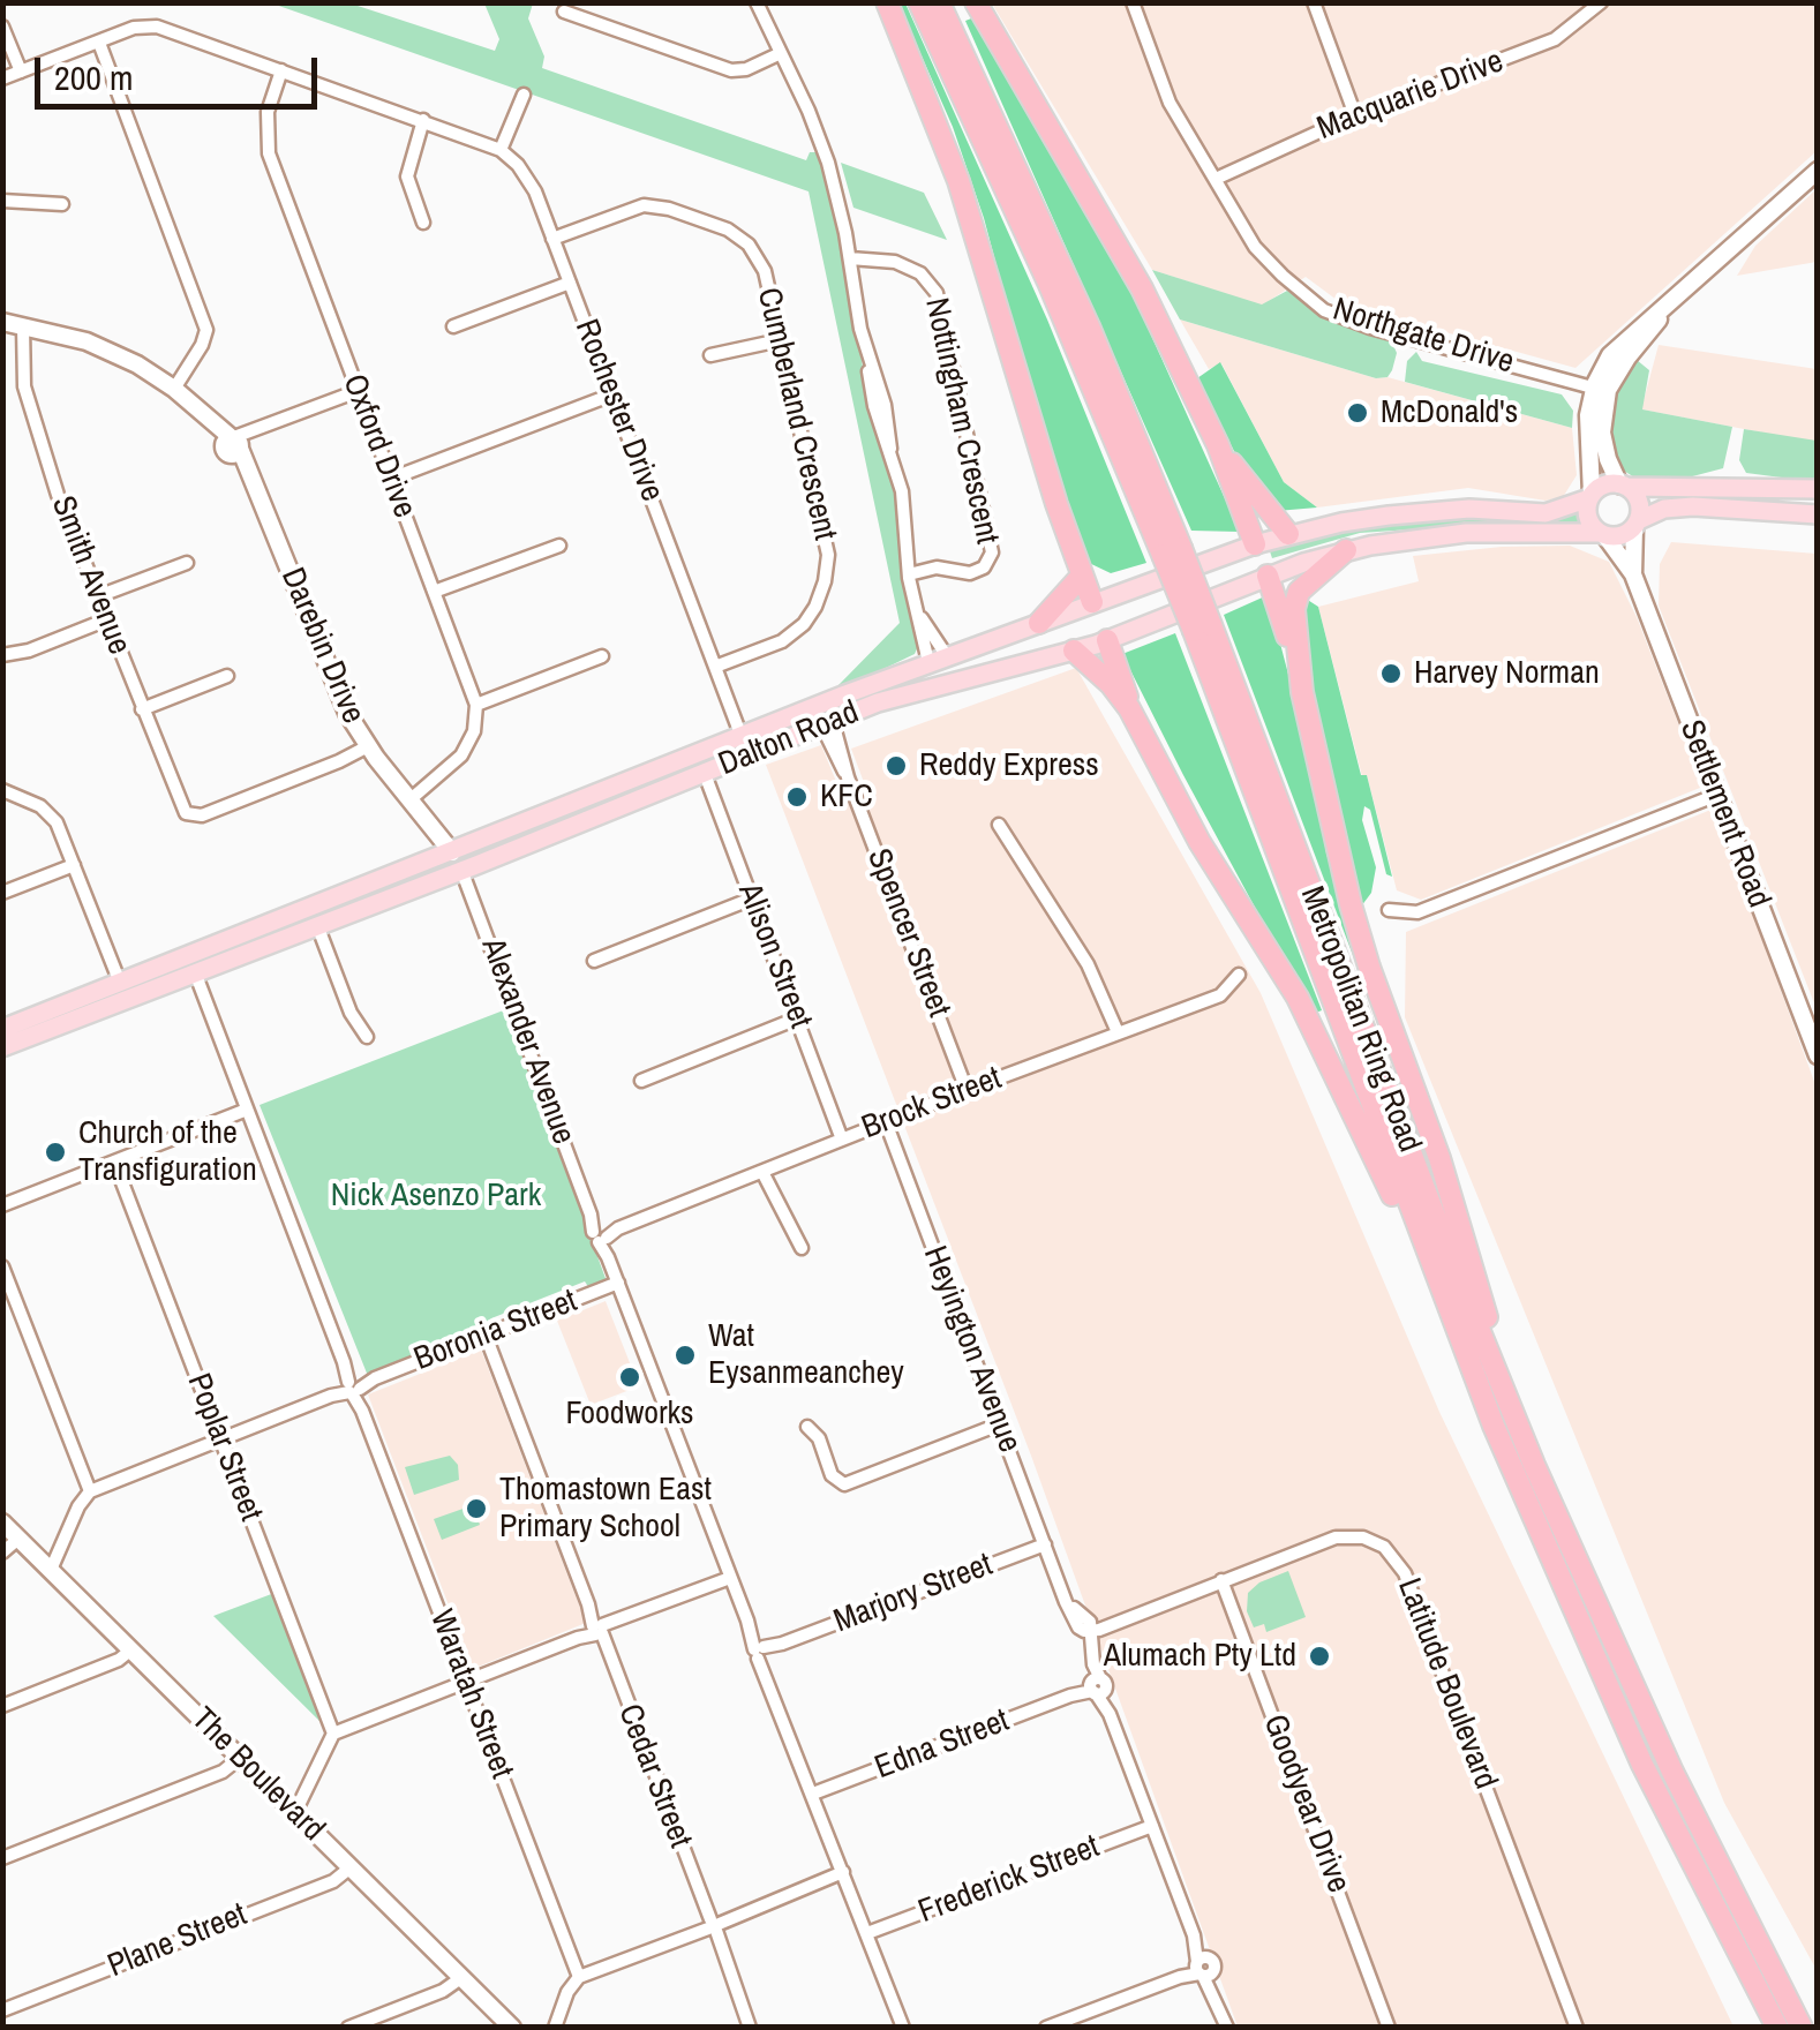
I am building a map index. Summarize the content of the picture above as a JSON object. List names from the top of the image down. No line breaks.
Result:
{"streets":{"highway":["Metropolitan Ring Road"],"main road":["Dalton Road","Spencer Street"],"street":["Macquarie Drive","Northgate Drive","Rochester Drive","Cumberland Crescent","Nottingham Crescent","Oxford Drive","Smith Avenue","Darebin Drive","Settlement Road","Alison Street","Alexander Avenue","Brock Street","Boronia Street","Heyington Avenue","Poplar Street","Marjory Street","Latitude Boulevard","Waratah Street","Edna Street","The Boulevard","Cedar Street","Goodyear Drive","Frederick Street","Plane Street"]},"crossings":[["Macquarie Drive","Northgate Drive"],["Rochester Drive","Cumberland Crescent"],["Rochester Drive","Dalton Road"],["Smith Avenue","Darebin Drive"],["Darebin Drive","Dalton Road"],["Dalton Road","Settlement Road"],["Dalton Road","Spencer Street"],["Dalton Road","Alison Street"],["Dalton Road","Alexander Avenue"],["Dalton Road","Waratah Street"],["Spencer Street","Brock Street"],["Alison Street","Brock Street"],["Alexander Avenue","Brock Street"],["Alexander Avenue","Boronia Street"],["Alexander Avenue","Marjory Street"],["Alexander Avenue","Edna Street"],["Alexander Avenue","Frederick Street"],["Brock Street","Heyington Avenue"],["Boronia Street","Poplar Street"],["Boronia Street","Waratah Street"],["Boronia Street","Cedar Street"],["Heyington Avenue","Marjory Street"],["Heyington Avenue","Latitude Boulevard"],["Heyington Avenue","Edna Street"],["Heyington Avenue","Frederick Street"],["Latitude Boulevard","Goodyear Drive"],["The Boulevard","Plane Street"]],"parks":["Nick Asenzo Park"],"places":["McDonald's","Harvey Norman","Reddy Express","KFC","Church of the Transfiguration","Wat Eysanmeanchey","Foodworks","Thomastown East Primary School","Alumach Pty Ltd"],"scale_bar":"200 m"}
